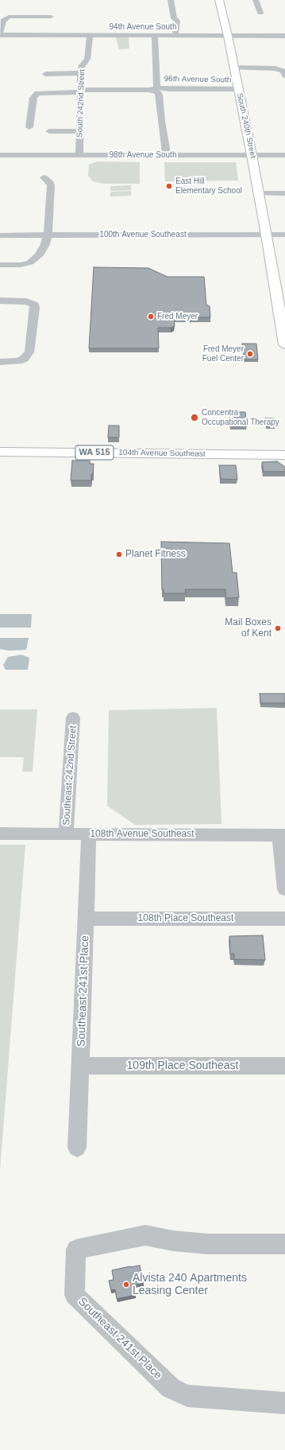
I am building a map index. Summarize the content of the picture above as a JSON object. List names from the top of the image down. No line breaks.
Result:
{"streets":{"main road":["South 240th Street","WA 515","104th Avenue Southeast"],"street":["94th Avenue South","96th Avenue South","South 242nd Street","98th Avenue South","100th Avenue Southeast","Southeast 242nd Street","108th Avenue Southeast","108th Place Southeast","Southeast 241st Place","109th Place Southeast"]},"crossings":[["94th Avenue South","South 242nd Street"],["94th Avenue South","South 240th Street"],["96th Avenue South","South 242nd Street"],["96th Avenue South","South 240th Street"],["South 242nd Street","98th Avenue South"],["South 240th Street","98th Avenue South"],["South 240th Street","100th Avenue Southeast"],["Southeast 242nd Street","108th Avenue Southeast"],["108th Avenue Southeast","Southeast 241st Place"],["108th Place Southeast","Southeast 241st Place"],["Southeast 241st Place","109th Place Southeast"]],"places":["East Hill Elementary School","Fred Meyer","Fred Meyer Fuel Center","Concentra Occupational Therapy","Planet Fitness","Mail Boxes of Kent","Alvista 240 Apartments Leasing Center"]}
